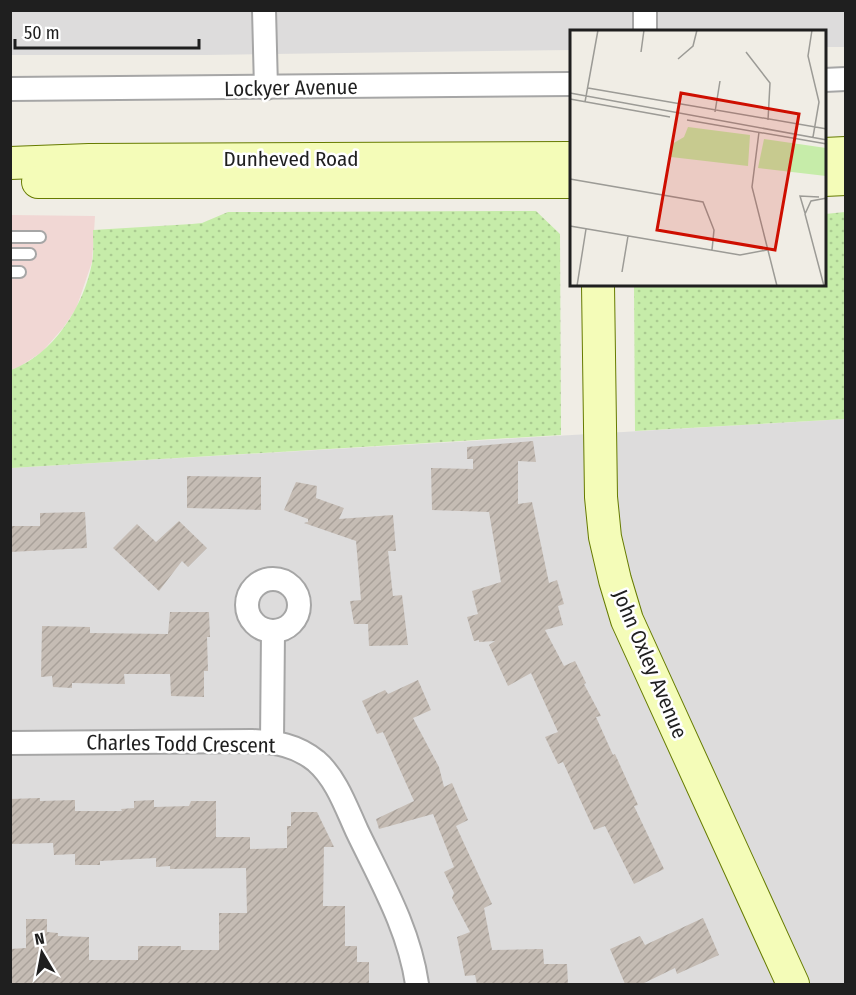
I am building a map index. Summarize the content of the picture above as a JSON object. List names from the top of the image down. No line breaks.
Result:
{"streets":{"main road":["Dunheved Road","John Oxley Avenue"],"street":["Lockyer Avenue","Charles Todd Crescent"]},"scale_bar":"50 m","north":"top"}
